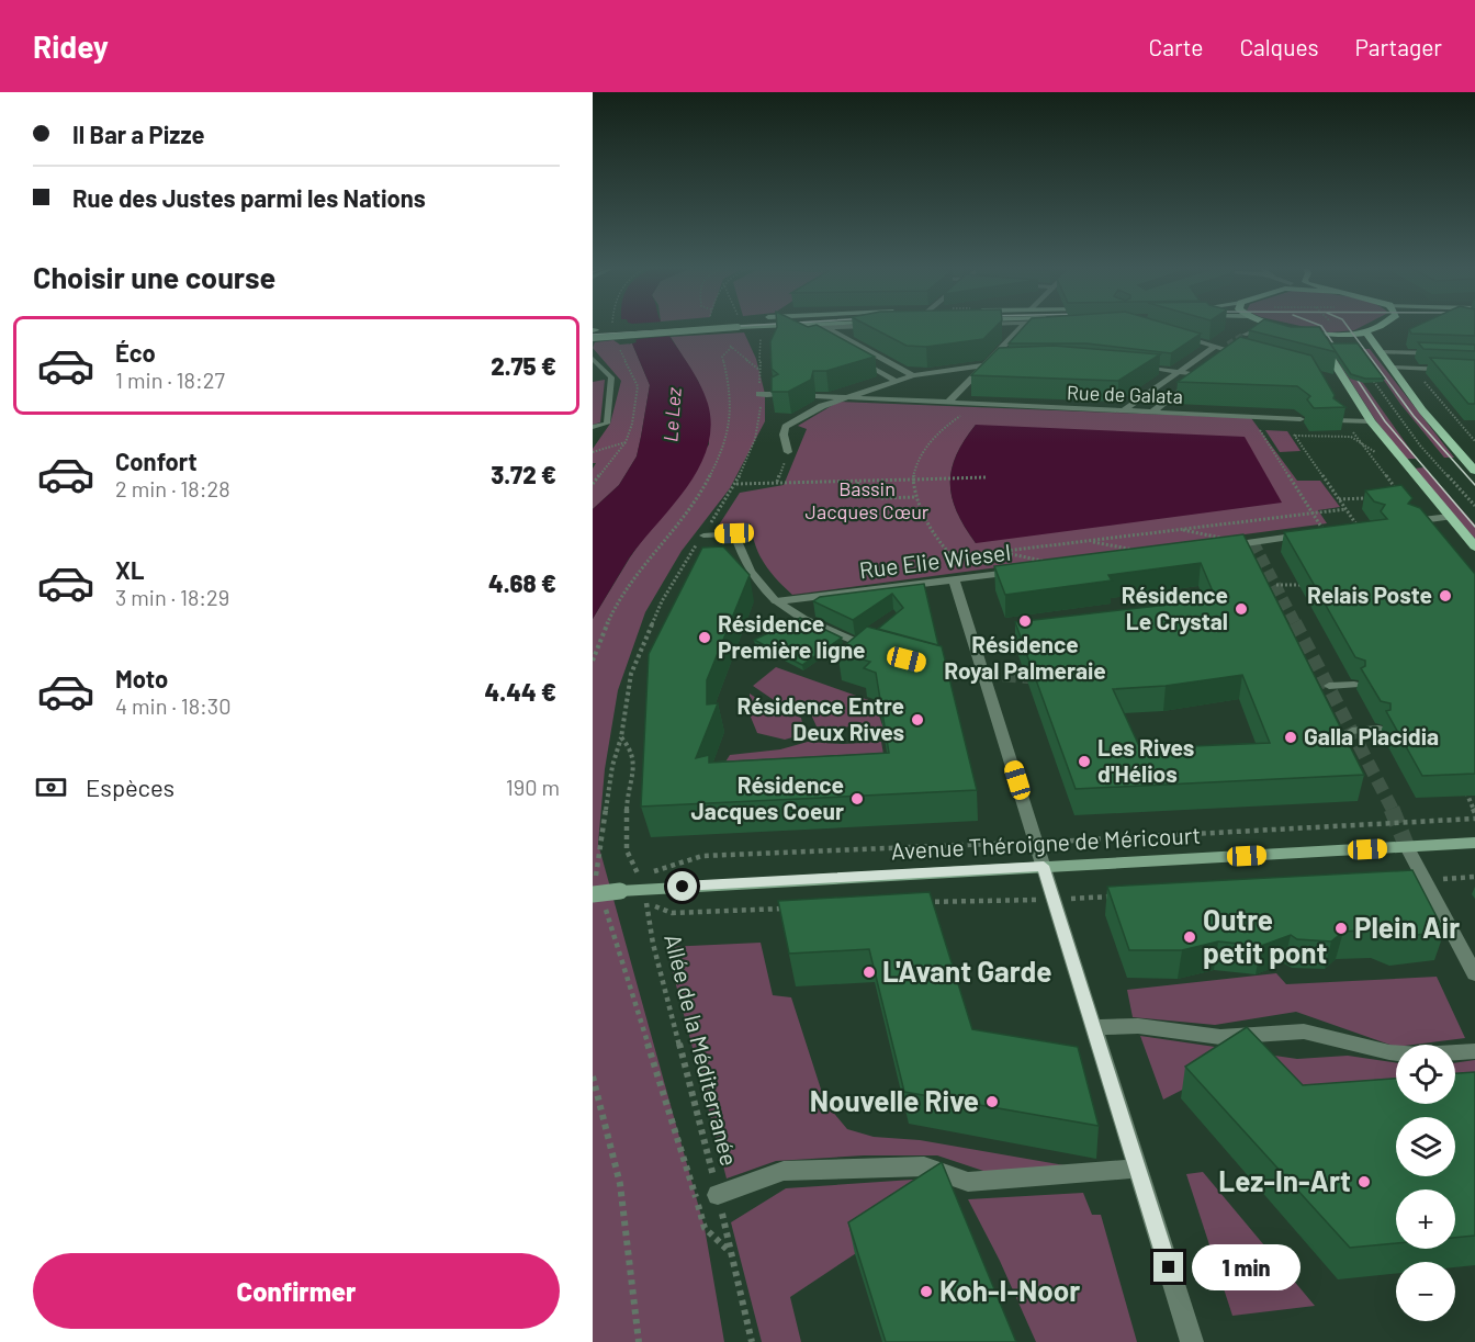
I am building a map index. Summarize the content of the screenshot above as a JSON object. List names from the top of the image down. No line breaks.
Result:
{"streets":{"main road":["Avenue Théroigne de Méricourt"],"street":["Rue de Galata","Rue Elie Wiesel"],"path":["Allée de la Méditerranée"]},"crossings":[["Avenue Théroigne de Méricourt","Allée de la Méditerranée"]],"water":["Le Lez"],"parks":["Bassin Jacques Cœur"],"places":["Relais Poste","Résidence Le Crystal","Résidence Royal Palmeraie","Résidence Première ligne","Résidence Entre Deux Rives","Galla Placidia","Les Rives d'Hélios","Résidence Jacques Coeur","Plein Air","Outre petit pont","L'Avant Garde","Nouvelle Rive","Lez-In-Art","Koh-I-Noor"],"page":{"header":"Ridey","nav":["Carte","Calques","Partager"],"banner":["Il Bar a Pizze","Rue des Justes parmi les Nations"],"heading":"Choisir une course","list":[{"name":"Éco","note":"1 min · 18:27","value":"2.75 €"},{"name":"Confort","note":"2 min · 18:28","value":"3.72 €"},{"name":"XL","note":"3 min · 18:29","value":"4.68 €"},{"name":"Moto","note":"4 min · 18:30","value":"4.44 €"}],"pay":["Espèces","190 m"],"map_buttons":["+","−"],"buttons":"Confirmer","bubble":"1 min"}}
